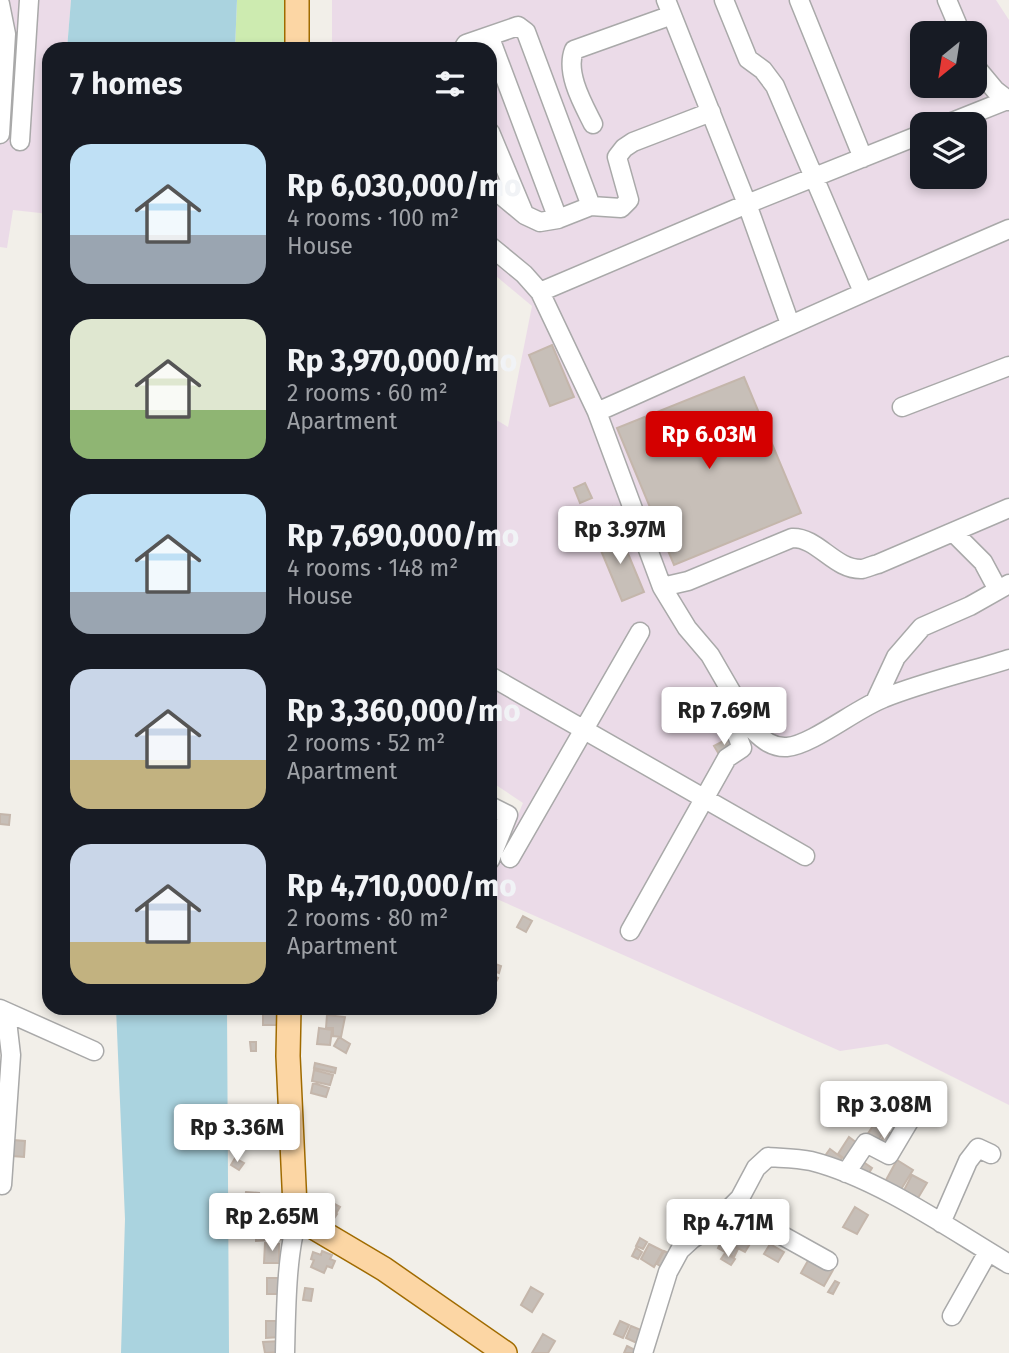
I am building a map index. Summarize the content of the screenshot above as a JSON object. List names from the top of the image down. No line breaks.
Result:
{"north":"bottom left","page":{"heading":"7 homes","list":[{"name":"Rp 6,030,000/mo","note":"4 rooms · 100 m² · House"},{"name":"Rp 3,970,000/mo","note":"2 rooms · 60 m² · Apartment"},{"name":"Rp 7,690,000/mo","note":"4 rooms · 148 m² · House"},{"name":"Rp 3,360,000/mo","note":"2 rooms · 52 m² · Apartment"},{"name":"Rp 4,710,000/mo","note":"2 rooms · 80 m² · Apartment"}],"price":["Rp 6.03M","Rp 3.97M","Rp 7.69M","Rp 3.08M","Rp 3.36M","Rp 2.65M","Rp 4.71M"]}}
